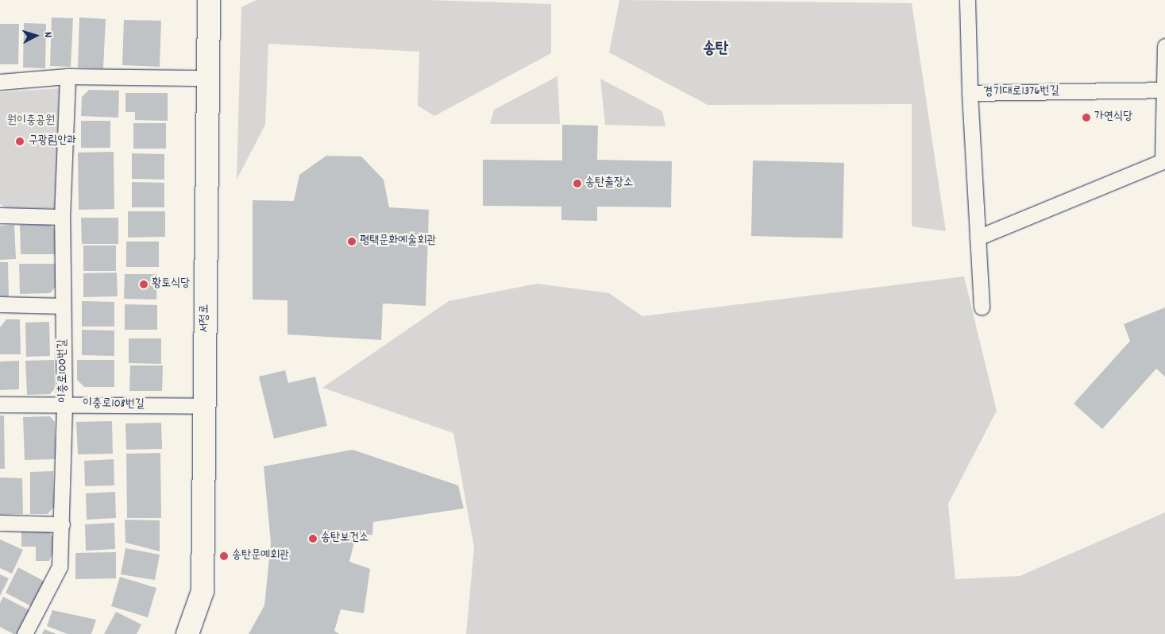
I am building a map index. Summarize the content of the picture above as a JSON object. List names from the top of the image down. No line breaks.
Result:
{"streets":{"street":["경기대로1376번길","서정로","이충로100번길","이충로108번길"]},"crossings":[["서정로","이충로108번길"],["이충로100번길","이충로108번길"]],"districts":["송탄"],"parks":["원이충공원"],"places":["가연식당","구광림안과","송탄출장소","평택문화예술회관","황토식당","송탄보건소","송탄문예회관"],"north":"right"}
